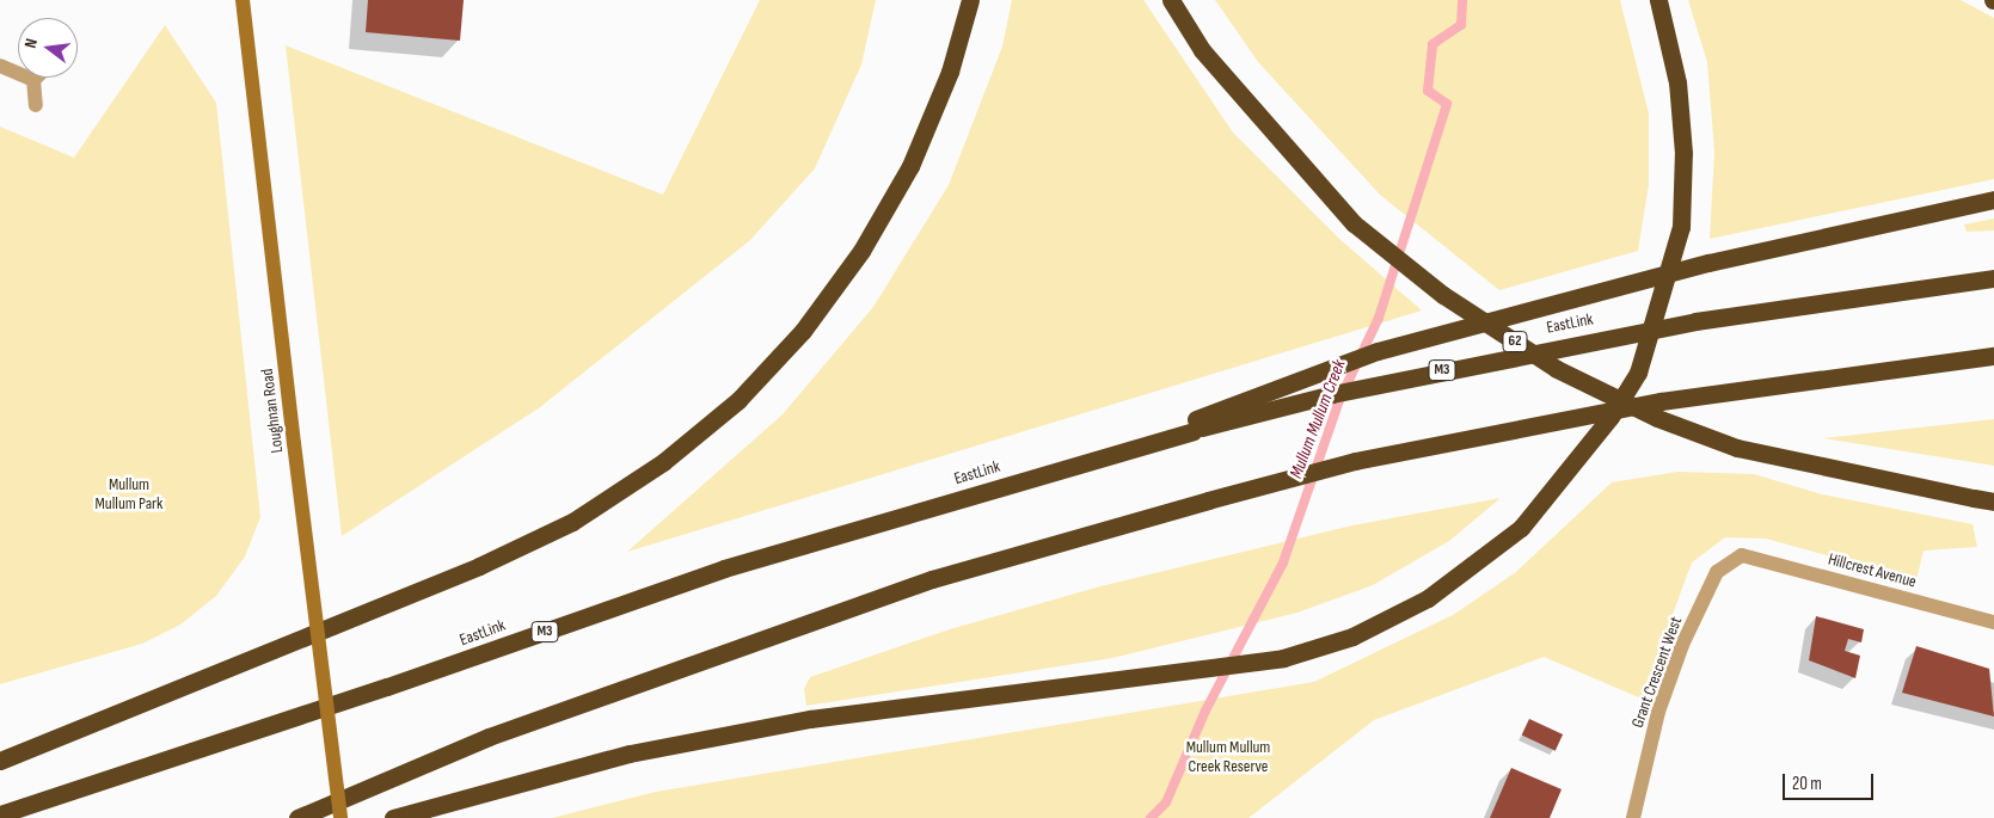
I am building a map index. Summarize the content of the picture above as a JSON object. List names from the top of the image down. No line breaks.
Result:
{"streets":{"highway":["EastLink","62","M3"],"main road":["Loughnan Road"],"street":["Hillcrest Avenue","Grant Crescent West"]},"crossings":[["Hillcrest Avenue","Grant Crescent West"]],"water":["Mullum Mullum Creek"],"parks":["Mullum Mullum Park","Mullum Mullum Creek Reserve"],"scale_bar":"20 m","north":"left"}
